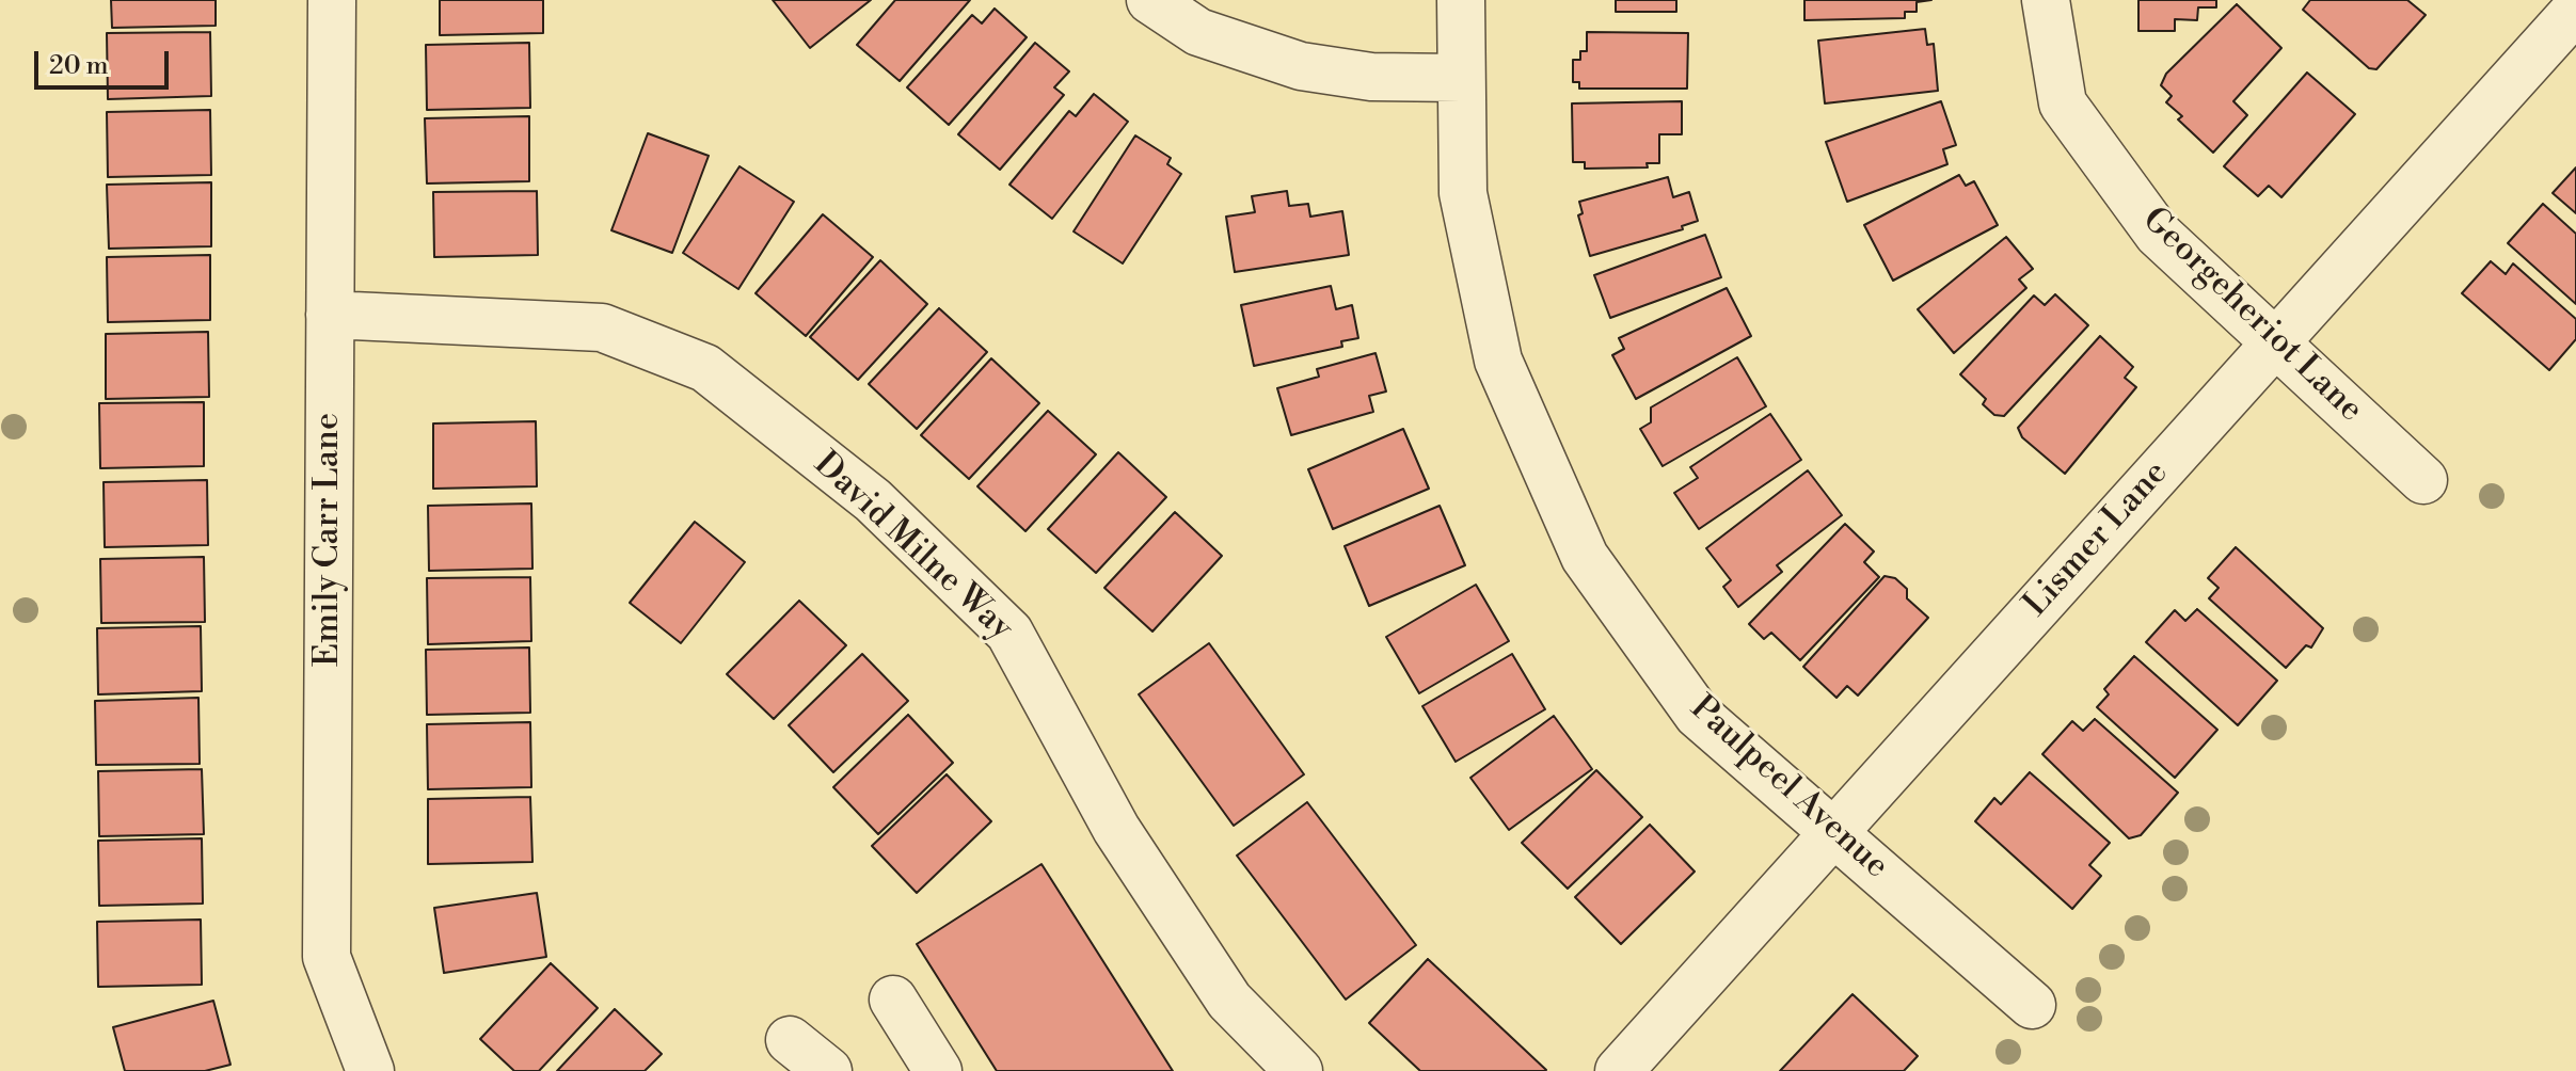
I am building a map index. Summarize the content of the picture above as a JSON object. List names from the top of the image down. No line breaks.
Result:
{"streets":{"street":["Georgeheriot Lane","Emily Carr Lane","Lismer Lane","David Milne Way","Paulpeel Avenue"]},"crossings":[["Georgeheriot Lane","Lismer Lane"],["Emily Carr Lane","David Milne Way"],["Lismer Lane","Paulpeel Avenue"]],"scale_bar":"20 m"}
